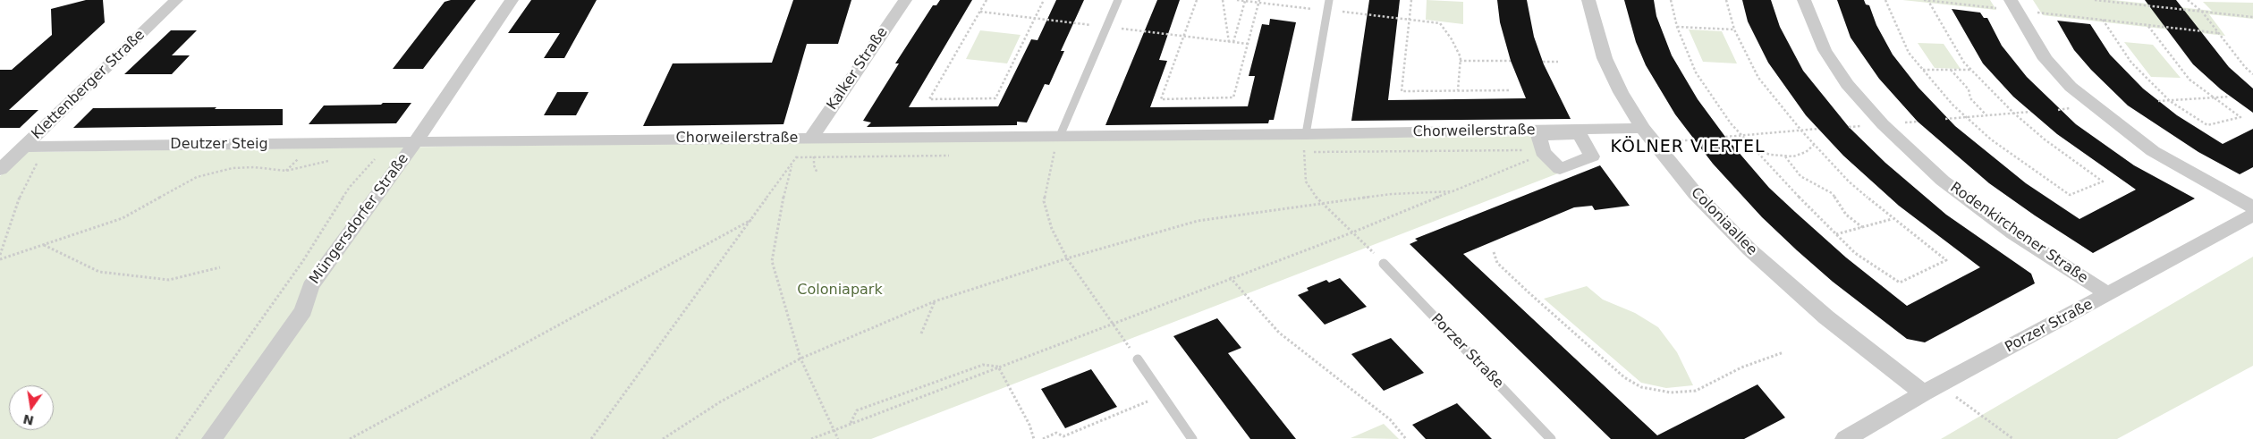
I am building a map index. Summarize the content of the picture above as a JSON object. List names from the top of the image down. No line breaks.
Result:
{"streets":{"street":["Kalker Straße","Klettenberger Straße","Chorweilerstraße","Deutzer Steig","Müngersdorfer Straße","Coloniaallee","Rodenkirchener Straße","Porzer Straße"]},"crossings":[["Kalker Straße","Chorweilerstraße"],["Klettenberger Straße","Deutzer Steig"],["Chorweilerstraße","Deutzer Steig"],["Chorweilerstraße","Müngersdorfer Straße"],["Chorweilerstraße","Coloniaallee"],["Deutzer Steig","Müngersdorfer Straße"],["Coloniaallee","Porzer Straße"],["Rodenkirchener Straße","Porzer Straße"]],"districts":["KÖLNER VIERTEL"],"parks":["Coloniapark"],"north":"bottom"}
